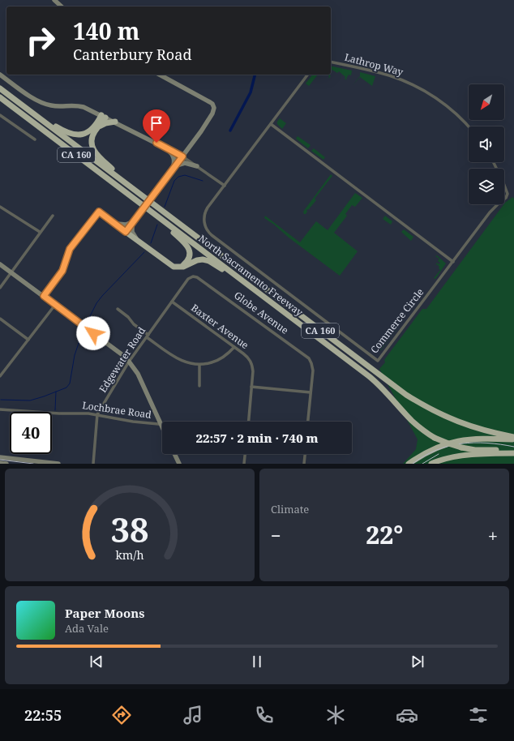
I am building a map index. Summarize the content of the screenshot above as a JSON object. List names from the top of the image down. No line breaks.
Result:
{"streets":{"highway":["CA 160","North Sacramento Freeway"],"street":["Lathrop Way","Globe Avenue","Commerce Circle","Baxter Avenue","Edgewater Road","Lochbrae Road"]},"crossings":[["Globe Avenue","Edgewater Road"],["Baxter Avenue","Edgewater Road"],["Edgewater Road","Lochbrae Road"]],"north":"bottom left","page":{"turn":["140 m","Canterbury Road"],"limit":"40","trip":"22:57 · 2 min · 740 m","tile":"Climate","heat":["−","22°","+"],"song":["Paper Moons","Ada Vale"],"tabs":"22:55","gauge":["38","km/h"]}}
